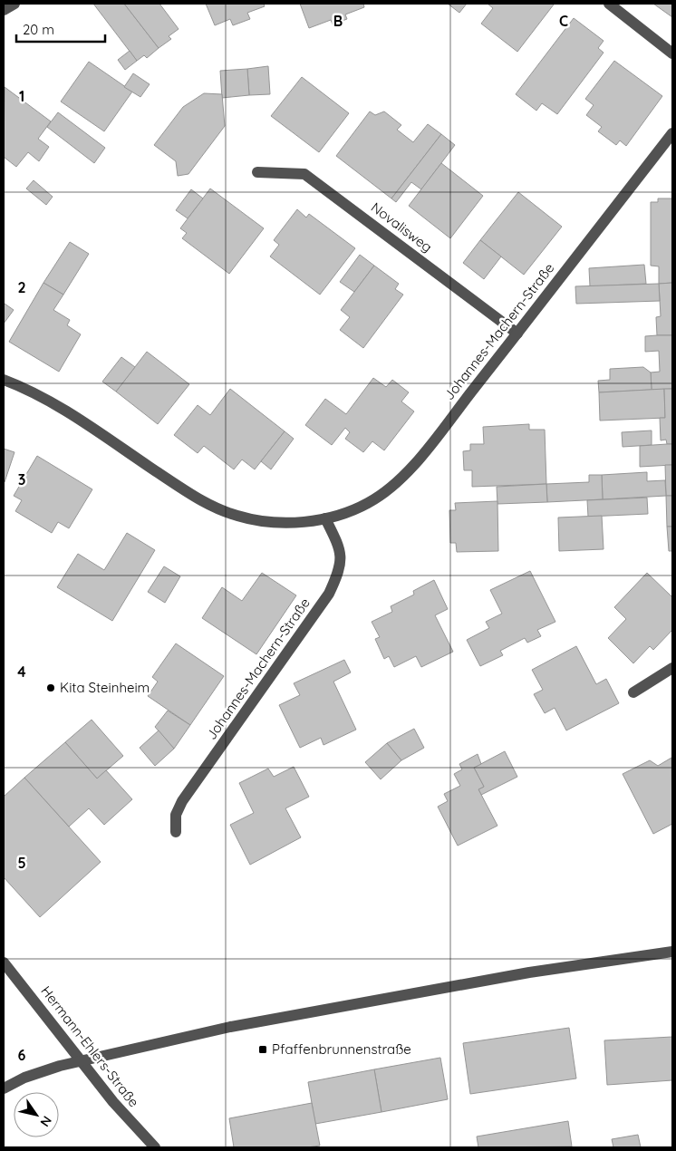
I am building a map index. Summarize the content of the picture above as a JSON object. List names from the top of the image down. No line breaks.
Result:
{"streets":{"street":["Novalisweg","Johannes-Machern-Straße","Hermann-Ehlers-Straße"]},"crossings":[["Novalisweg","Johannes-Machern-Straße"]],"places":{"other":["Kita Steinheim"],"transit":["Pfaffenbrunnenstraße"]},"scale_bar":"20 m","north":"bottom right","grid":{"columns":["B","C"],"rows":["1","2","3","4","5","6"]}}
